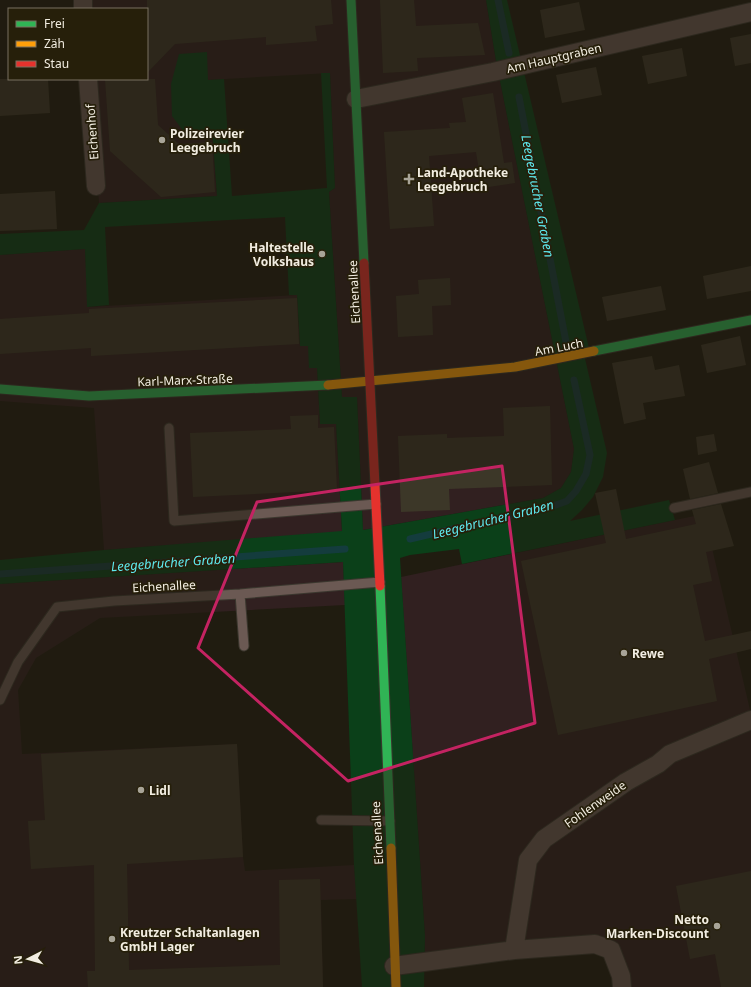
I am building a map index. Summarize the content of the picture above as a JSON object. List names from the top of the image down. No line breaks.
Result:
{"streets":{"street":["Am Hauptgraben","Eichenhof","Eichenallee","Am Luch","Karl-Marx-Straße","Fohlenweide"]},"crossings":[["Am Hauptgraben","Eichenallee"],["Eichenallee","Am Luch"],["Eichenallee","Karl-Marx-Straße"],["Am Luch","Karl-Marx-Straße"]],"water":["Leegebrucher Graben"],"places":{"other":["Polizeirevier Leegebruch","Haltestelle Volkshaus","Rewe","Lidl","Netto Marken-Discount","Kreutzer Schaltanlagen GmbH Lager"],"health":["Land-Apotheke Leegebruch"]},"legend":["Frei","Zäh","Stau"],"north":"left"}
